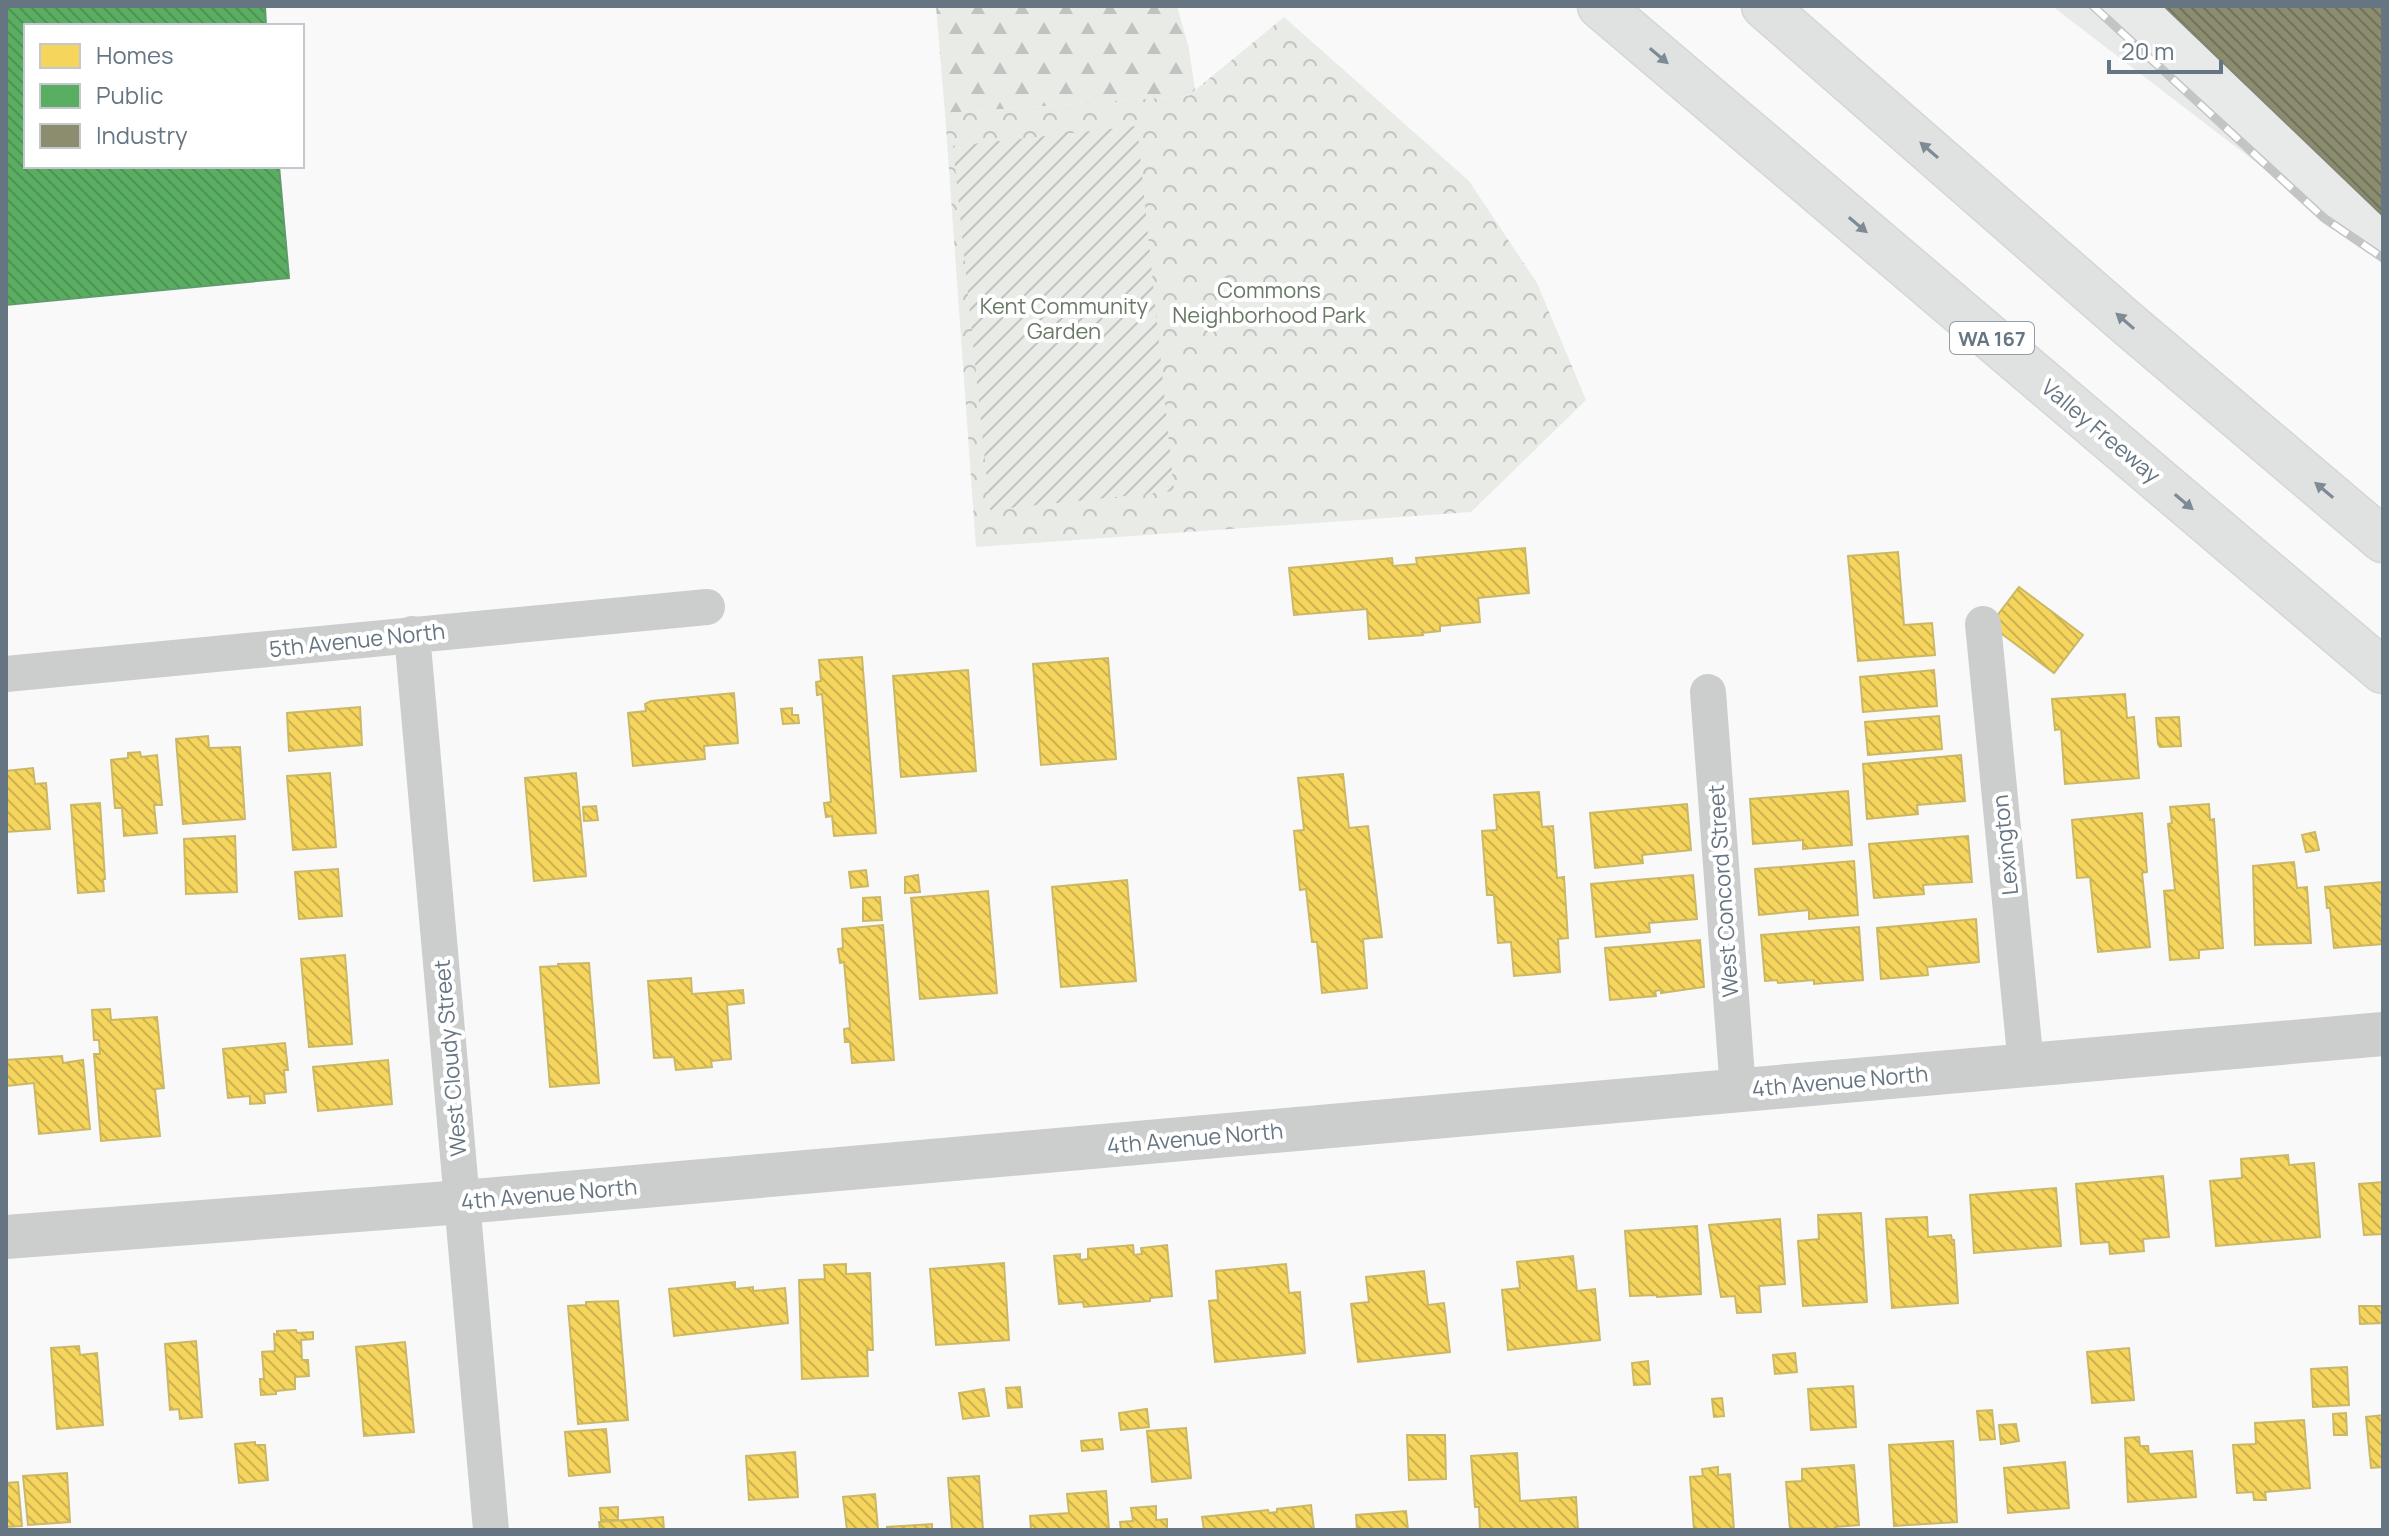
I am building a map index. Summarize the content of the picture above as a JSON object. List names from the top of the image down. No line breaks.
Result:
{"streets":{"highway":["WA 167","Valley Freeway"],"street":["5th Avenue North","Lexington","West Concord Street","West Cloudy Street","4th Avenue North"]},"crossings":[["5th Avenue North","West Cloudy Street"],["Lexington","4th Avenue North"],["West Concord Street","4th Avenue North"],["West Cloudy Street","4th Avenue North"]],"parks":["Commons Neighborhood Park","Kent Community Garden"],"legend":["Homes","Public","Industry"],"scale_bar":"20 m"}
